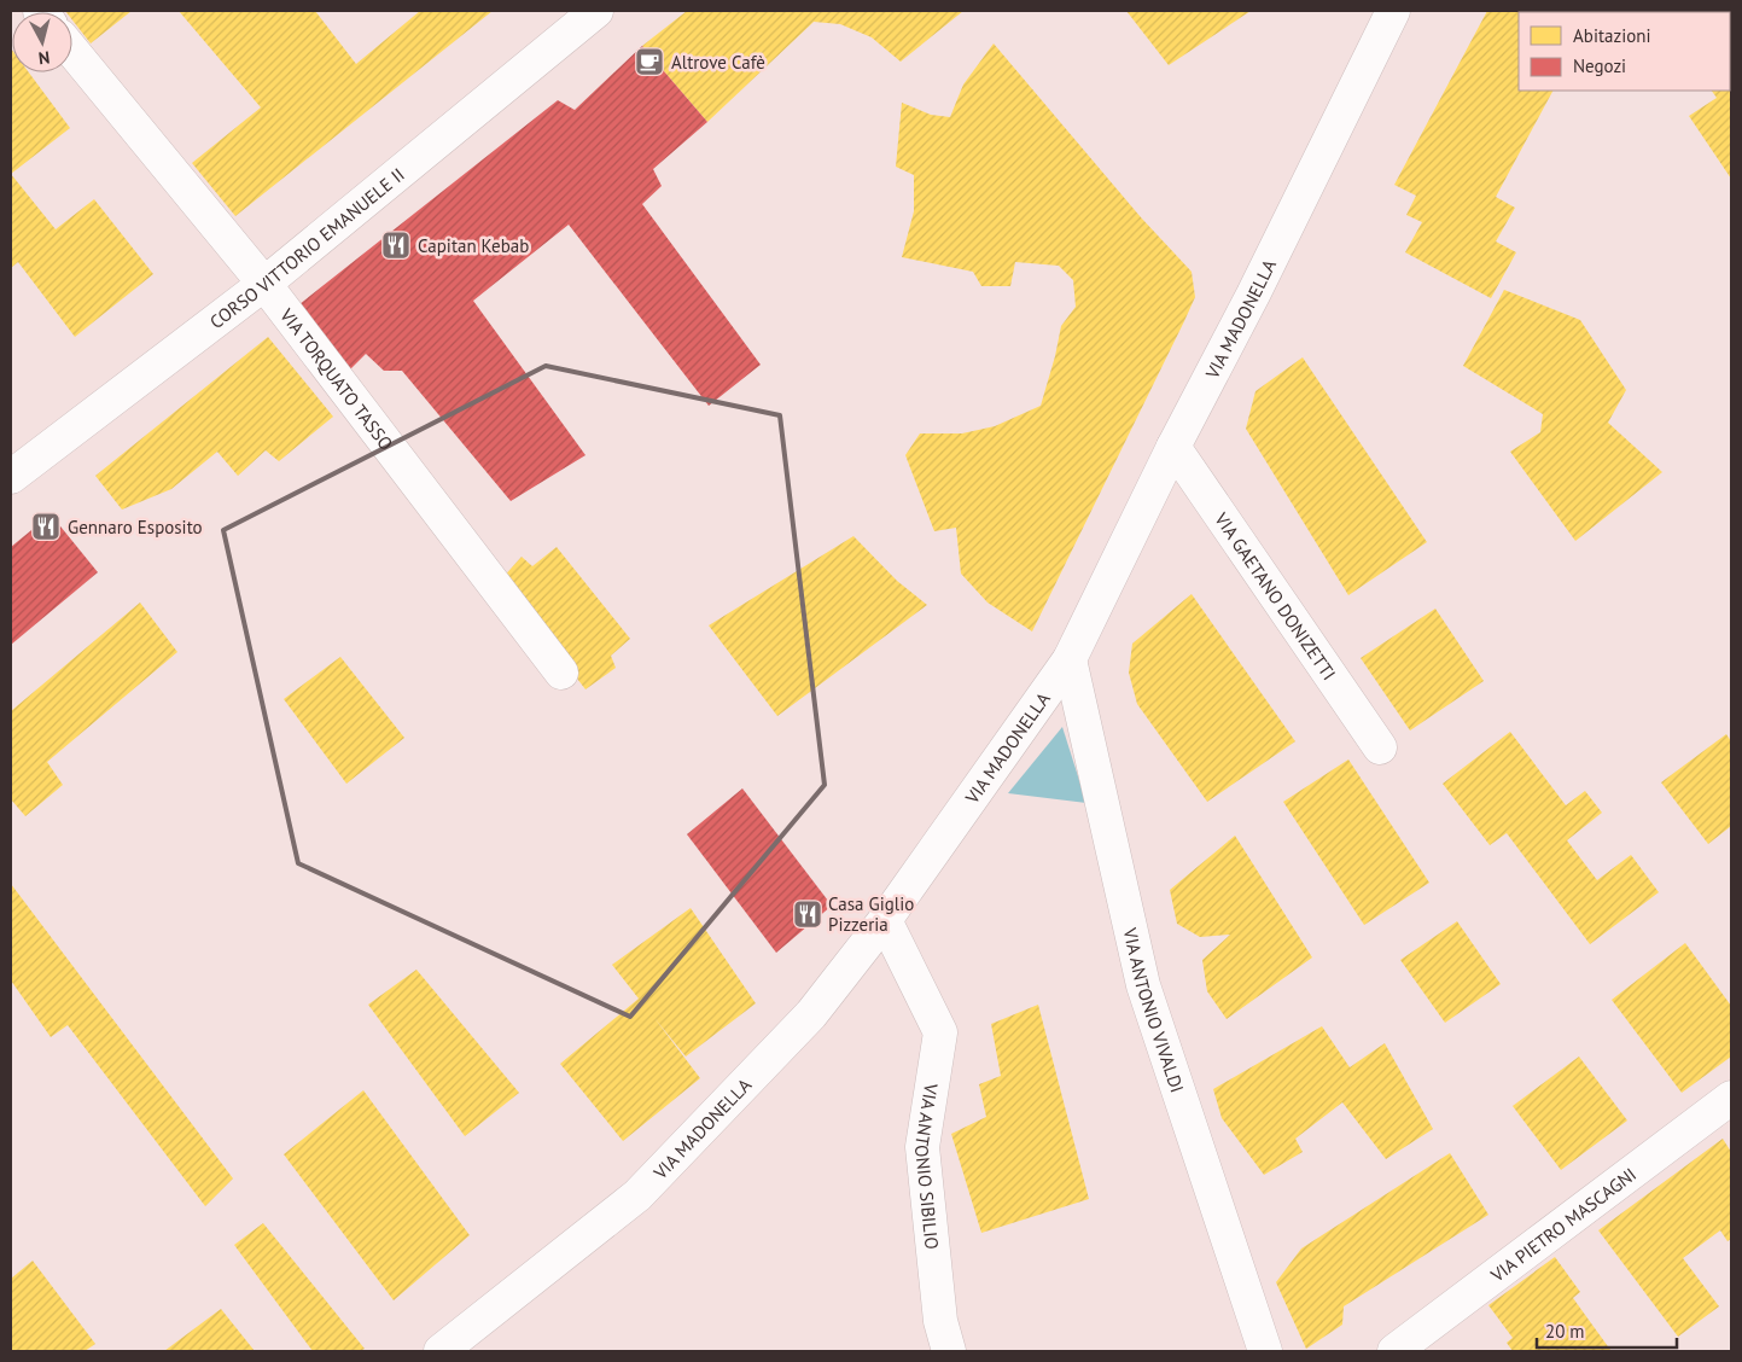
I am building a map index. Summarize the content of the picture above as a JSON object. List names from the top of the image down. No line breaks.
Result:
{"streets":{"street":["CORSO VITTORIO EMANUELE II","VIA MADONELLA","VIA TORQUATO TASSO","VIA GAETANO DONIZETTI","VIA ANTONIO VIVALDI","VIA ANTONIO SIBILIO","VIA PIETRO MASCAGNI"]},"crossings":[["CORSO VITTORIO EMANUELE II","VIA TORQUATO TASSO"],["VIA MADONELLA","VIA GAETANO DONIZETTI"],["VIA MADONELLA","VIA ANTONIO VIVALDI"],["VIA MADONELLA","VIA ANTONIO SIBILIO"]],"places":{"cafe":["Altrove Cafè"],"restaurant":["Capitan Kebab","Gennaro Esposito","Casa Giglio Pizzeria"]},"legend":["Abitazioni","Negozi"],"scale_bar":"20 m","north":"bottom"}
